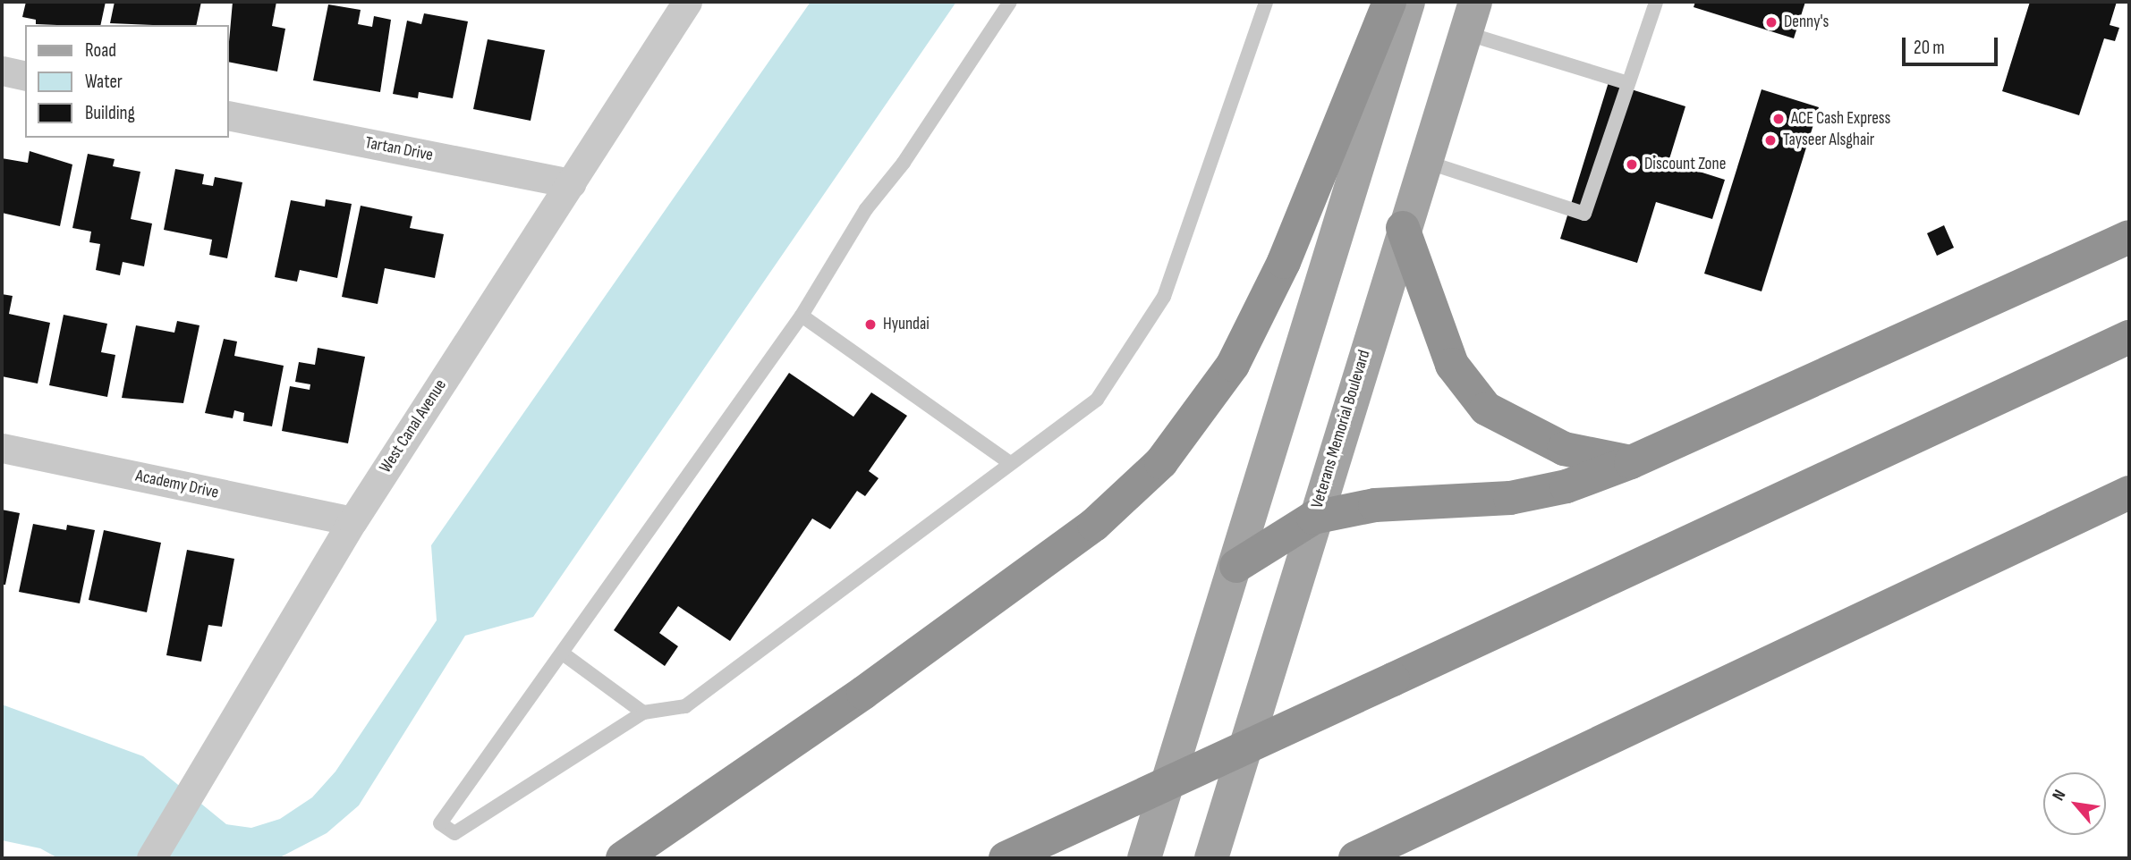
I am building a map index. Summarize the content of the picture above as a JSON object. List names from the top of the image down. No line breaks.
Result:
{"streets":{"main road":["Veterans Memorial Boulevard"],"street":["Tartan Drive","West Canal Avenue","Academy Drive"]},"crossings":[["Tartan Drive","West Canal Avenue"],["West Canal Avenue","Academy Drive"]],"places":["Denny's","ACE Cash Express","Tayseer Alsghair","Discount Zone","Hyundai"],"legend":["Road","Water","Building"],"scale_bar":"20 m","north":"top left"}
